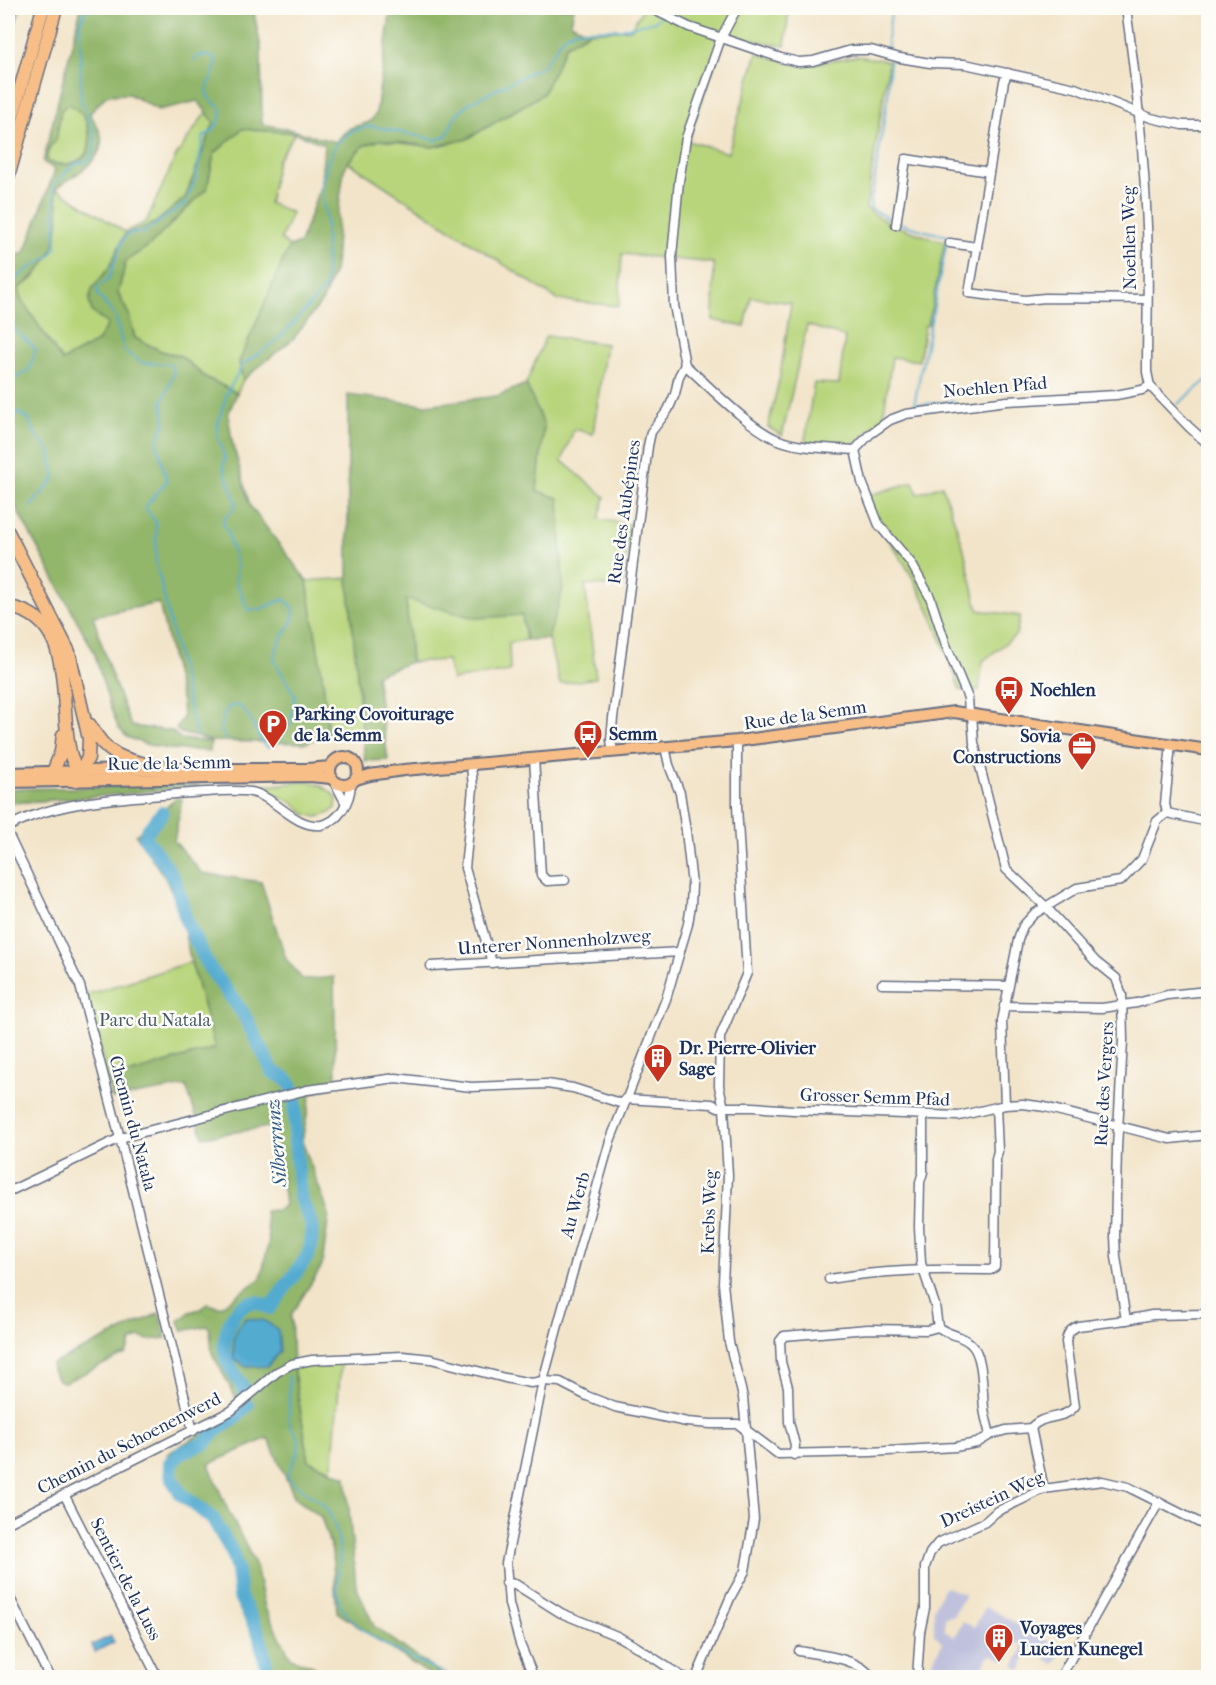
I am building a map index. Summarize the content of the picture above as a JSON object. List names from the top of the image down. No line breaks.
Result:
{"streets":{"main road":["Rue de la Semm"],"street":["Noehlen Weg","Noehlen Pfad","Rue des Aubépines","Unterer Nonnenholzweg","Rue des Vergers","Grosser Semm Pfad","Chemin du Natala","Au Werb","Krebs Weg","Chemin du Schoenenwerd","Dreistein Weg","Sentier de la Luss"]},"crossings":[["Noehlen Weg","Noehlen Pfad"],["Noehlen Pfad","Rue des Vergers"],["Rue des Aubépines","Rue de la Semm"],["Rue de la Semm","Rue des Vergers"],["Rue de la Semm","Au Werb"],["Rue de la Semm","Krebs Weg"],["Unterer Nonnenholzweg","Au Werb"],["Rue des Vergers","Grosser Semm Pfad"],["Grosser Semm Pfad","Chemin du Natala"],["Grosser Semm Pfad","Au Werb"],["Grosser Semm Pfad","Krebs Weg"],["Chemin du Natala","Chemin du Schoenenwerd"],["Au Werb","Chemin du Schoenenwerd"],["Krebs Weg","Chemin du Schoenenwerd"],["Chemin du Schoenenwerd","Sentier de la Luss"]],"water":["Silberrunz"],"parks":["Parc du Natala"],"places":{"bus stop":["Noehlen","Semm"],"parking":["Parking Covoiturage de la Semm"],"office":["Sovia Constructions"],"building":["Dr. Pierre-Olivier Sage","Voyages Lucien Kunegel"]}}
